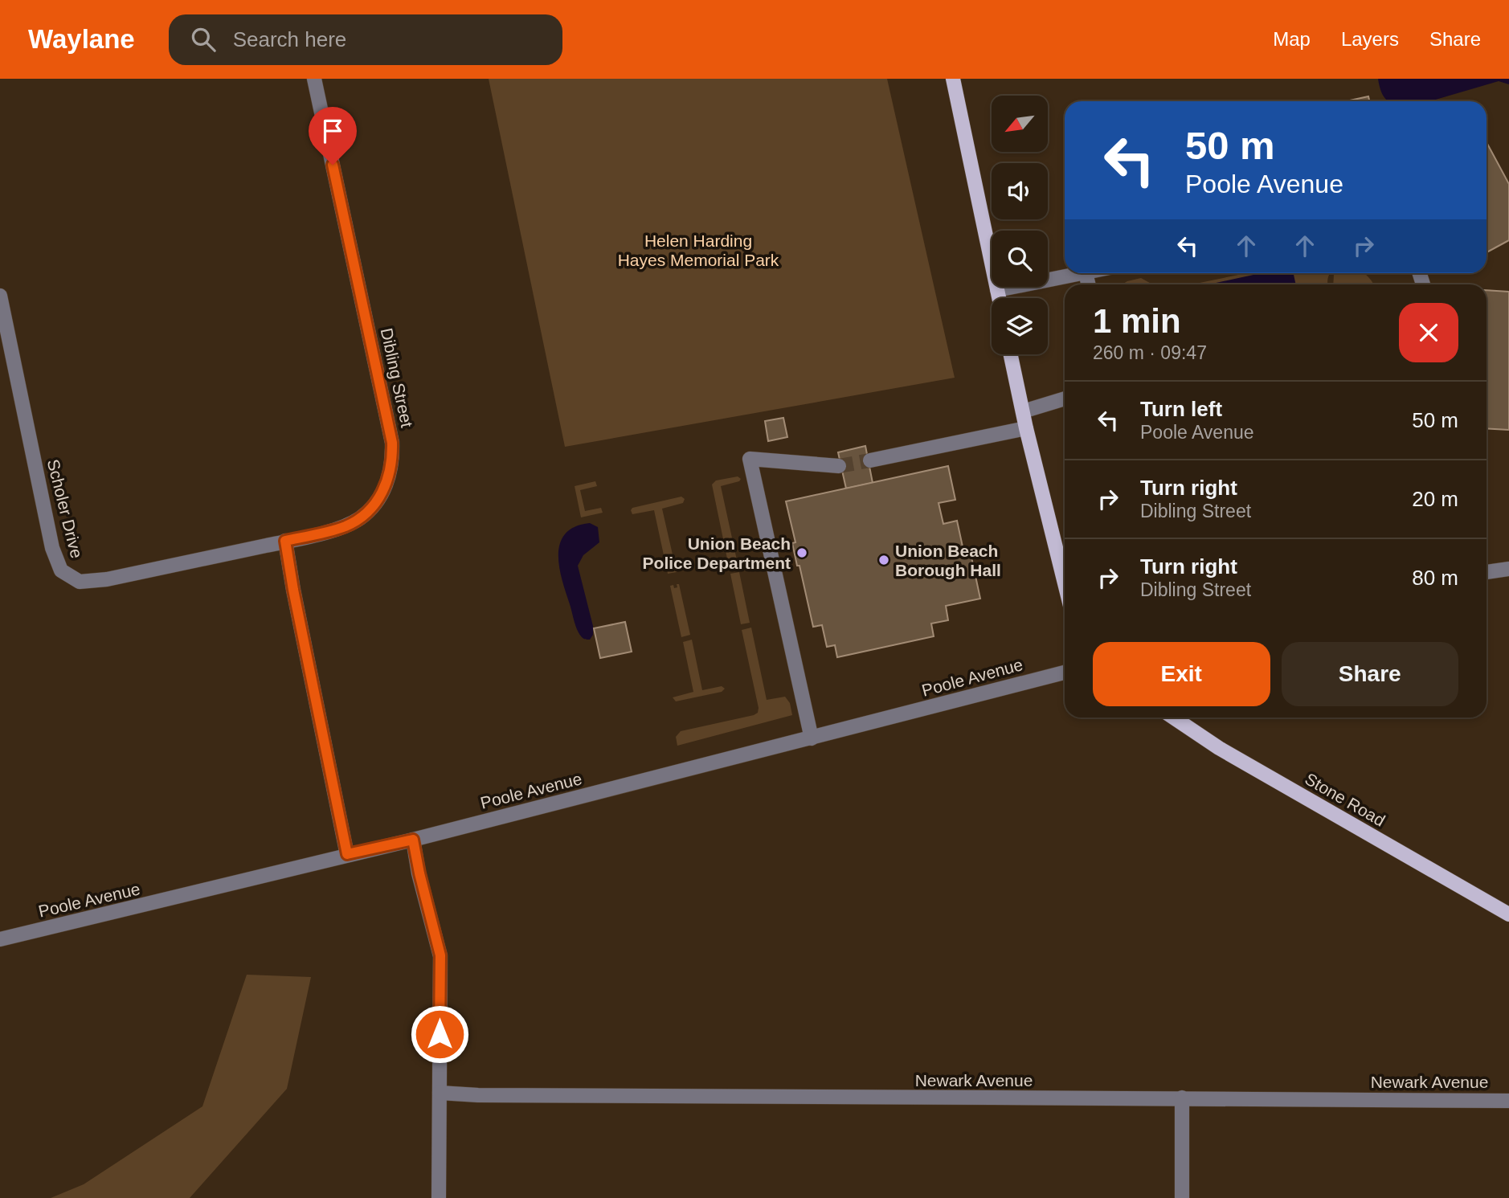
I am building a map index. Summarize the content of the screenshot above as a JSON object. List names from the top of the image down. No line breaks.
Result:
{"streets":{"main road":["Stone Road"],"street":["Dibling Street","Scholer Drive","Poole Avenue","Newark Avenue"]},"crossings":[["Dibling Street","Scholer Drive"]],"parks":["Helen Harding Hayes Memorial Park"],"places":["Union Beach Police Department","Union Beach Borough Hall"],"north":"bottom left","page":{"header":"Waylane","search":"Search here","nav":["Map","Layers","Share"],"turn":["50 m","Poole Avenue"],"heading":["1 min","260 m · 09:47"],"list":[{"name":"Turn left","note":"Poole Avenue","value":"50 m"},{"name":"Turn right","note":"Dibling Street","value":"20 m"},{"name":"Turn right","note":"Dibling Street","value":"80 m"}],"buttons":["Exit","Share"]}}
